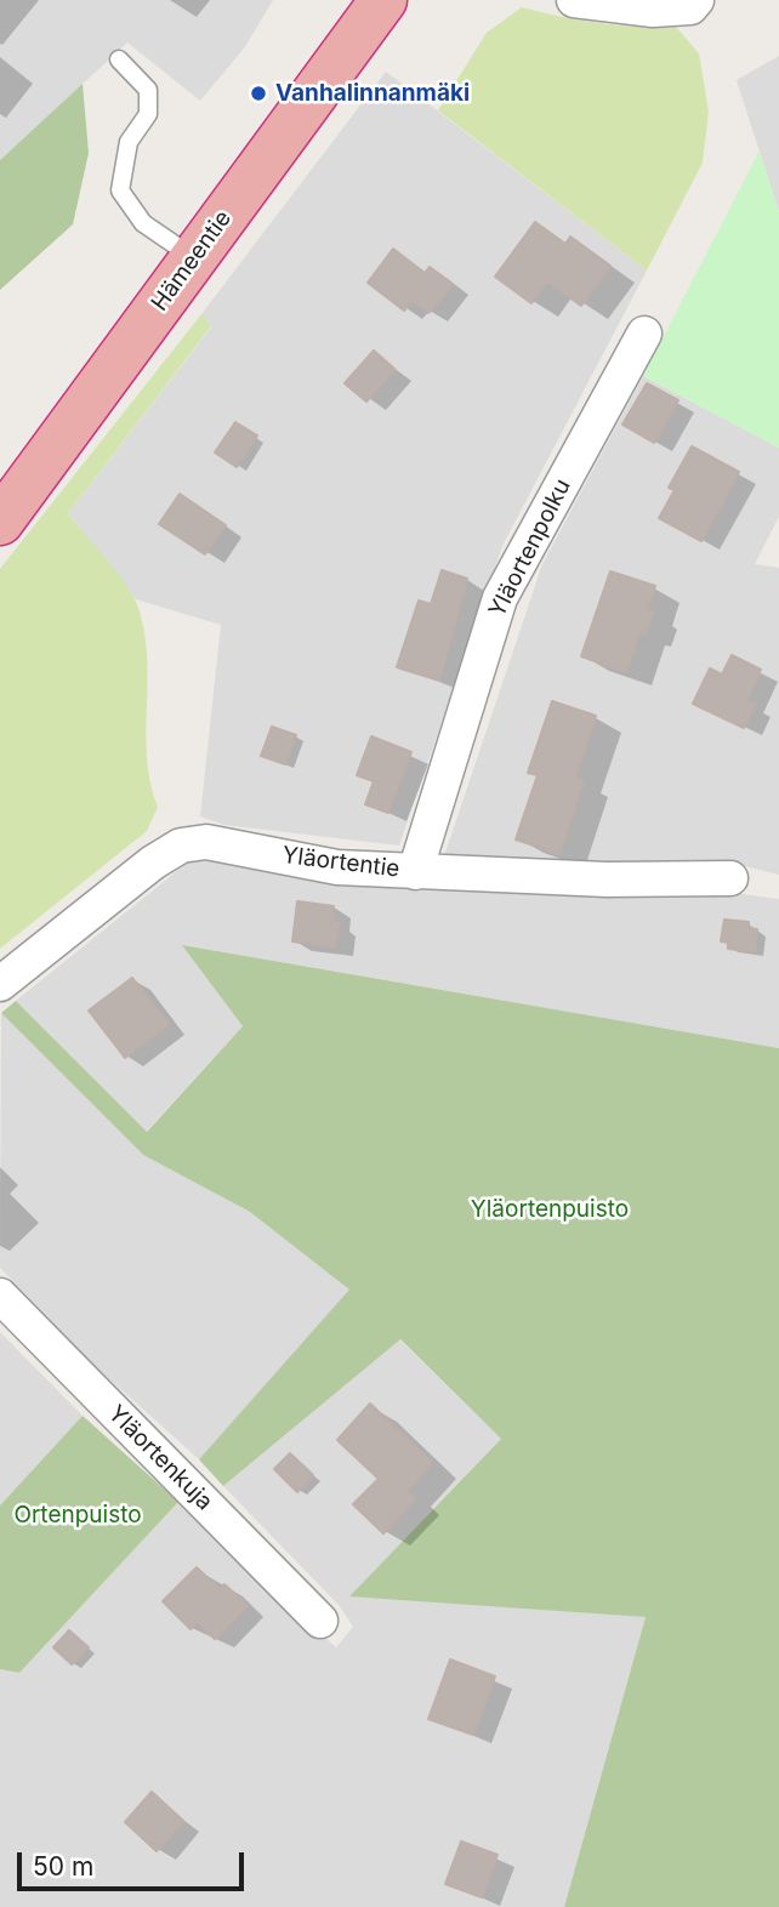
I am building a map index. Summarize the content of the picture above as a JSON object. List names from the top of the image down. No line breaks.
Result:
{"streets":{"highway":["Hämeentie"],"street":["Yläortenpolku","Yläortentie","Yläortenkuja"]},"crossings":[["Yläortenpolku","Yläortentie"]],"parks":["Yläortenpuisto","Ortenpuisto"],"places":["Vanhalinnanmäki"],"scale_bar":"50 m"}
